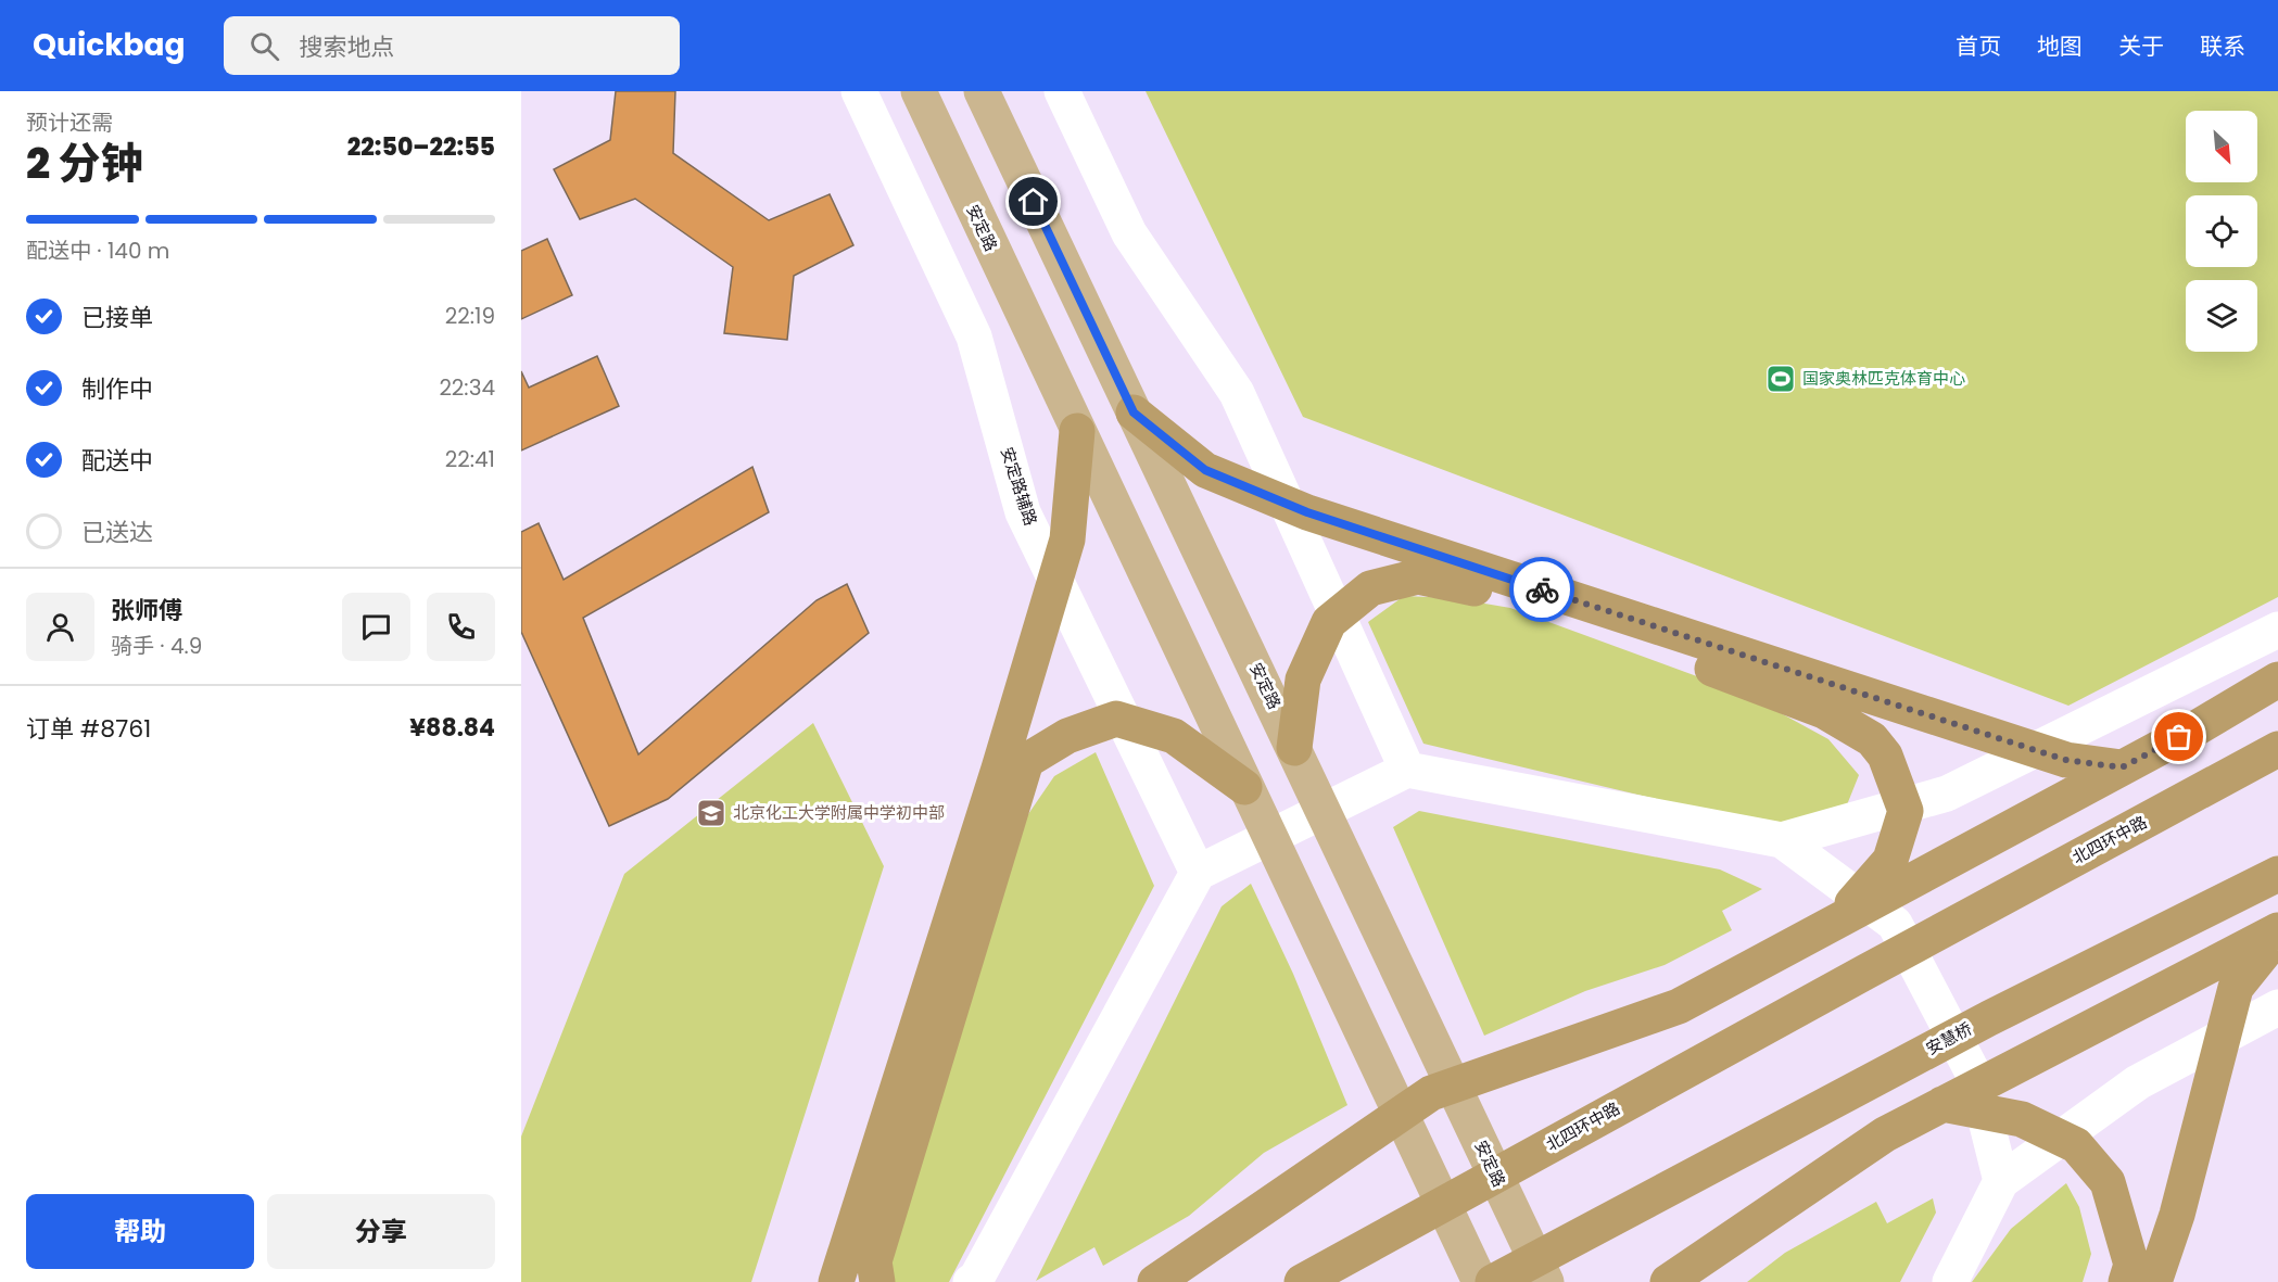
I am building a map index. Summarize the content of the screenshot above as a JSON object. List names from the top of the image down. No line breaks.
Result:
{"streets":{"highway":["北四环中路","安慧桥"],"main road":["安定路"],"street":["安定路辅路"]},"places":{"sports":["国家奥林匹克体育中心"],"school or university":["北京化工大学附属中学初中部"]},"north":"bottom right","page":{"header":"Quickbag","search":"搜索地点","nav":["首页","地图","关于","联系"],"heading":["2 分钟","预计还需","22:50–22:55"],"panel":["张师傅","骑手 · 4.9","订单 #8761","¥88.84"],"bar":"配送中 · 140 m","list":[["已接单","22:19"],["制作中","22:34"],["配送中","22:41"],"已送达"],"buttons":["帮助","分享"]}}
